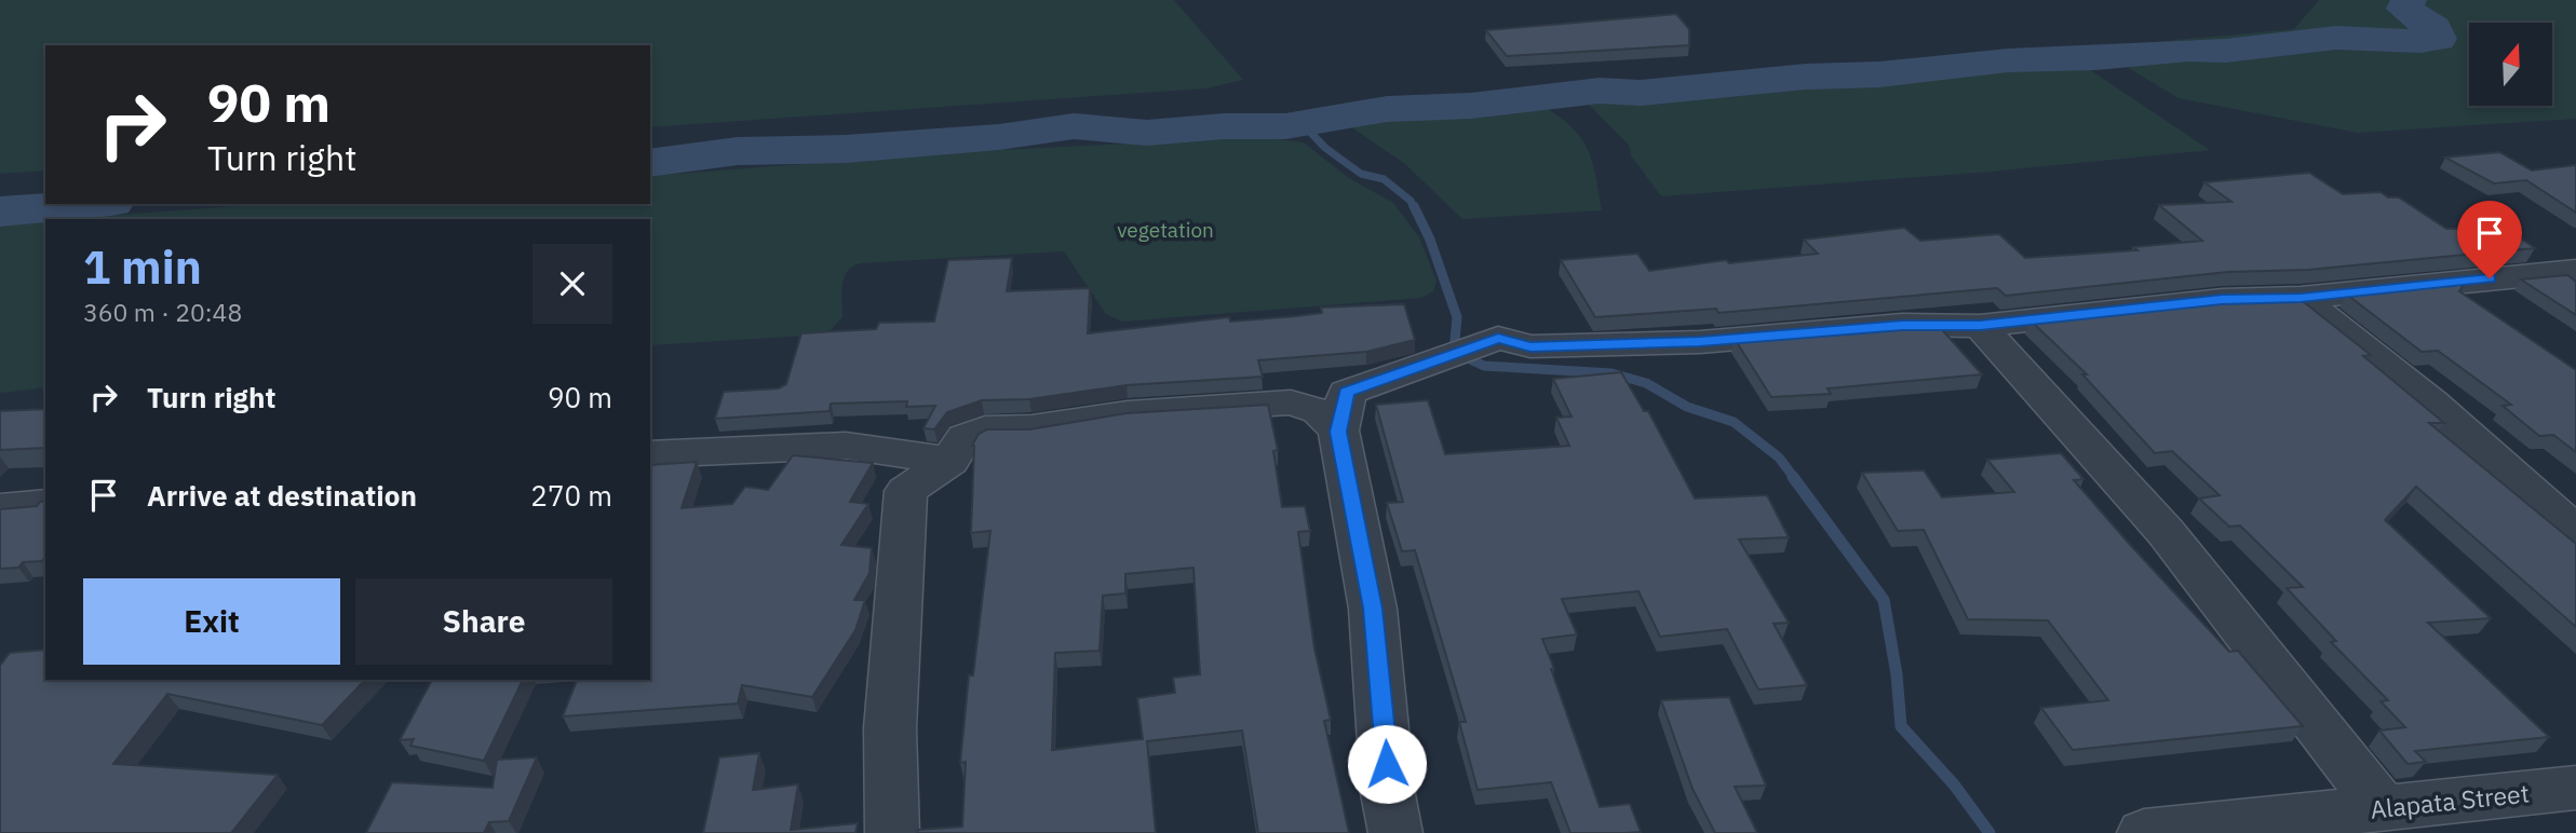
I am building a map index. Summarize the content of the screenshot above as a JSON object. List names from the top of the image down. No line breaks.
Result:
{"streets":{"street":["Alapata Street"]},"parks":["vegetation"],"north":"top","page":{"turn":["90 m","Turn right"],"heading":["1 min","360 m · 20:48"],"list":[{"name":"Turn right","value":"90 m"},{"name":"Arrive at destination","value":"270 m"}],"buttons":["Exit","Share"]}}
